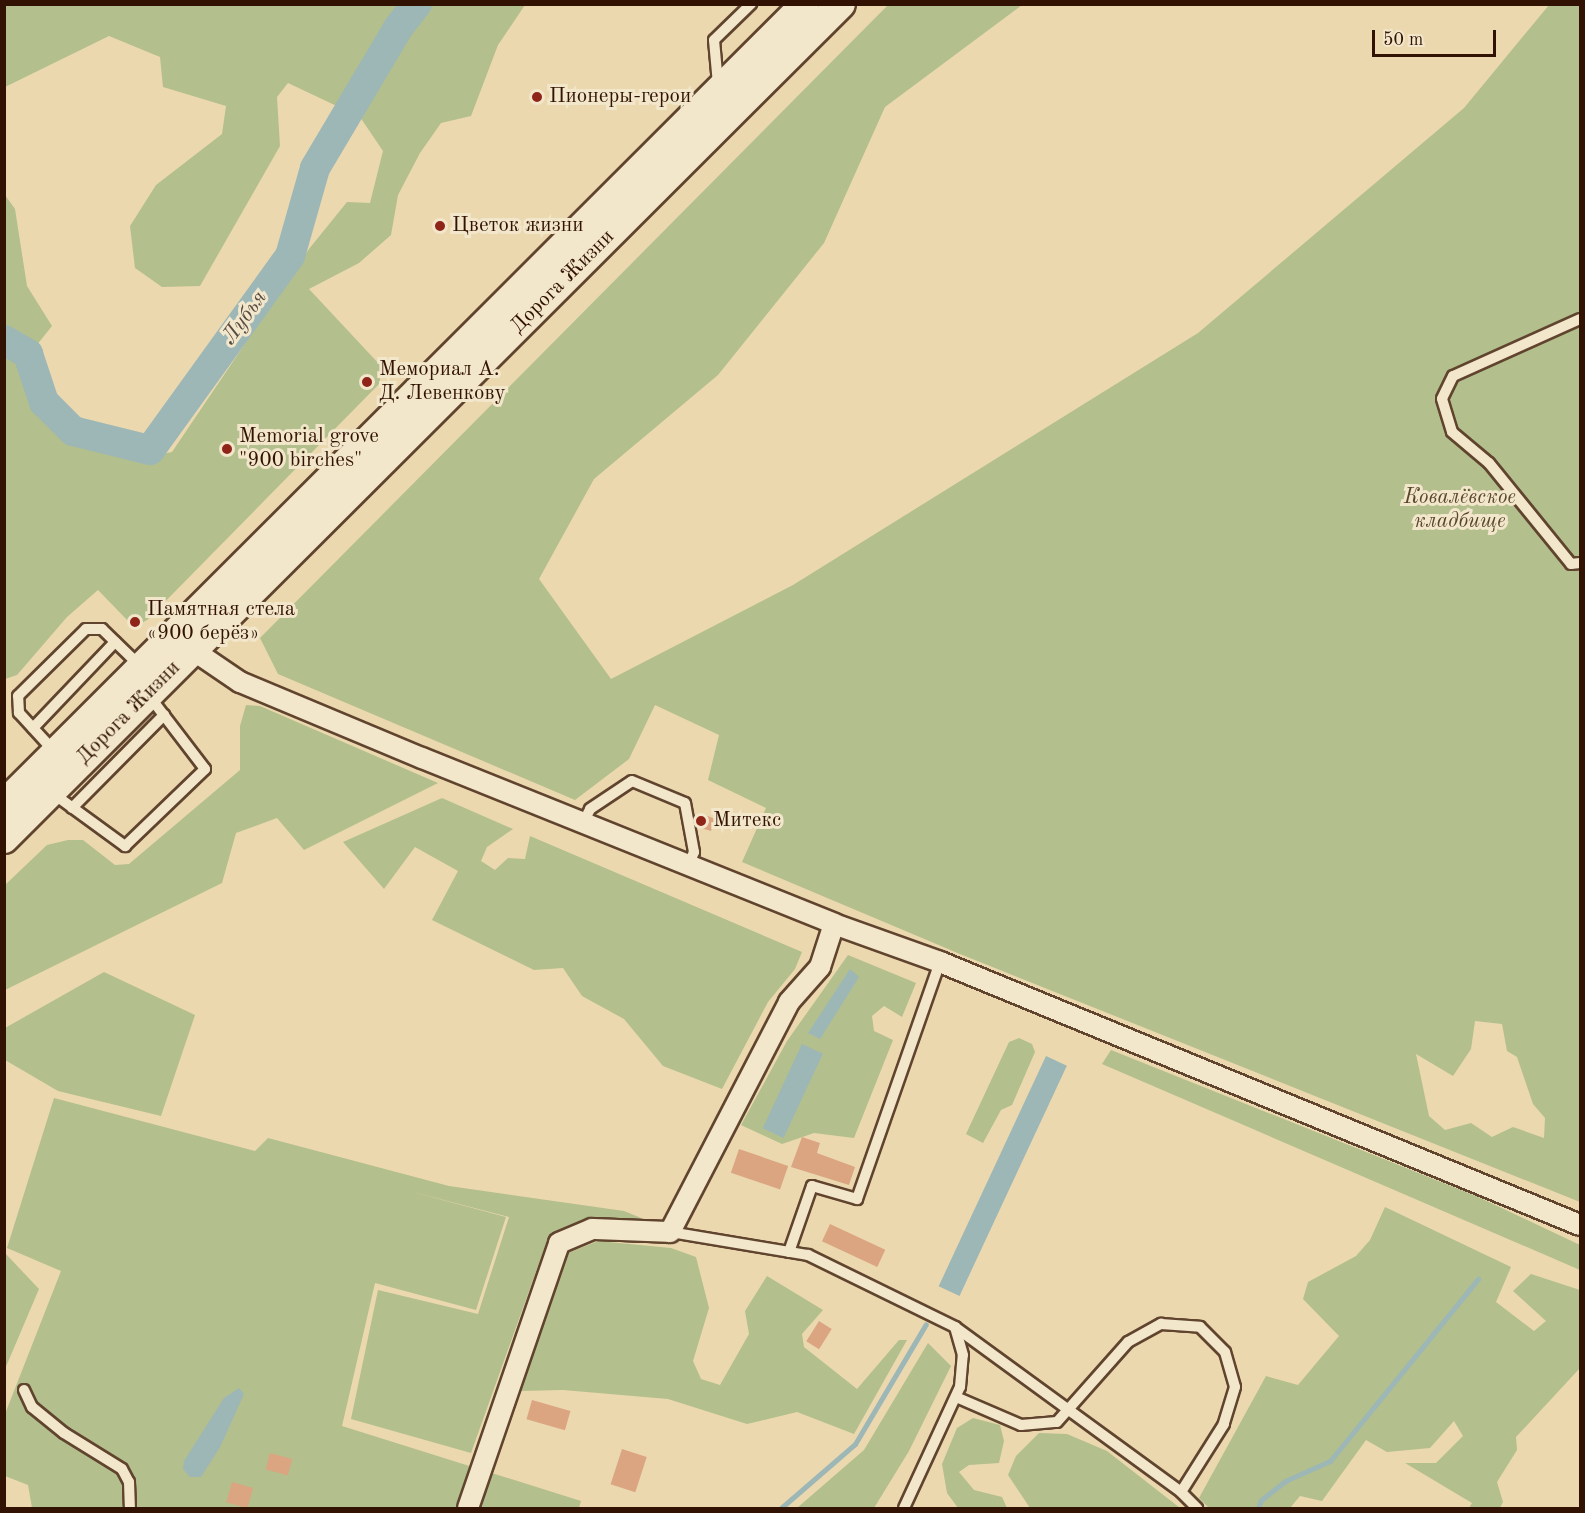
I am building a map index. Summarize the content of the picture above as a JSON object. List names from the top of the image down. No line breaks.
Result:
{"streets":{"main road":["Дорога Жизни"]},"water":["Лубья"],"parks":["Ковалёвское кладбище"],"places":["Пионеры-герои","Цветок жизни","Мемориал А. Д. Левенкову","Memorial grove \"900 birches\"","Памятная стела «900 берёз»","Митекс"],"scale_bar":"50 m"}
